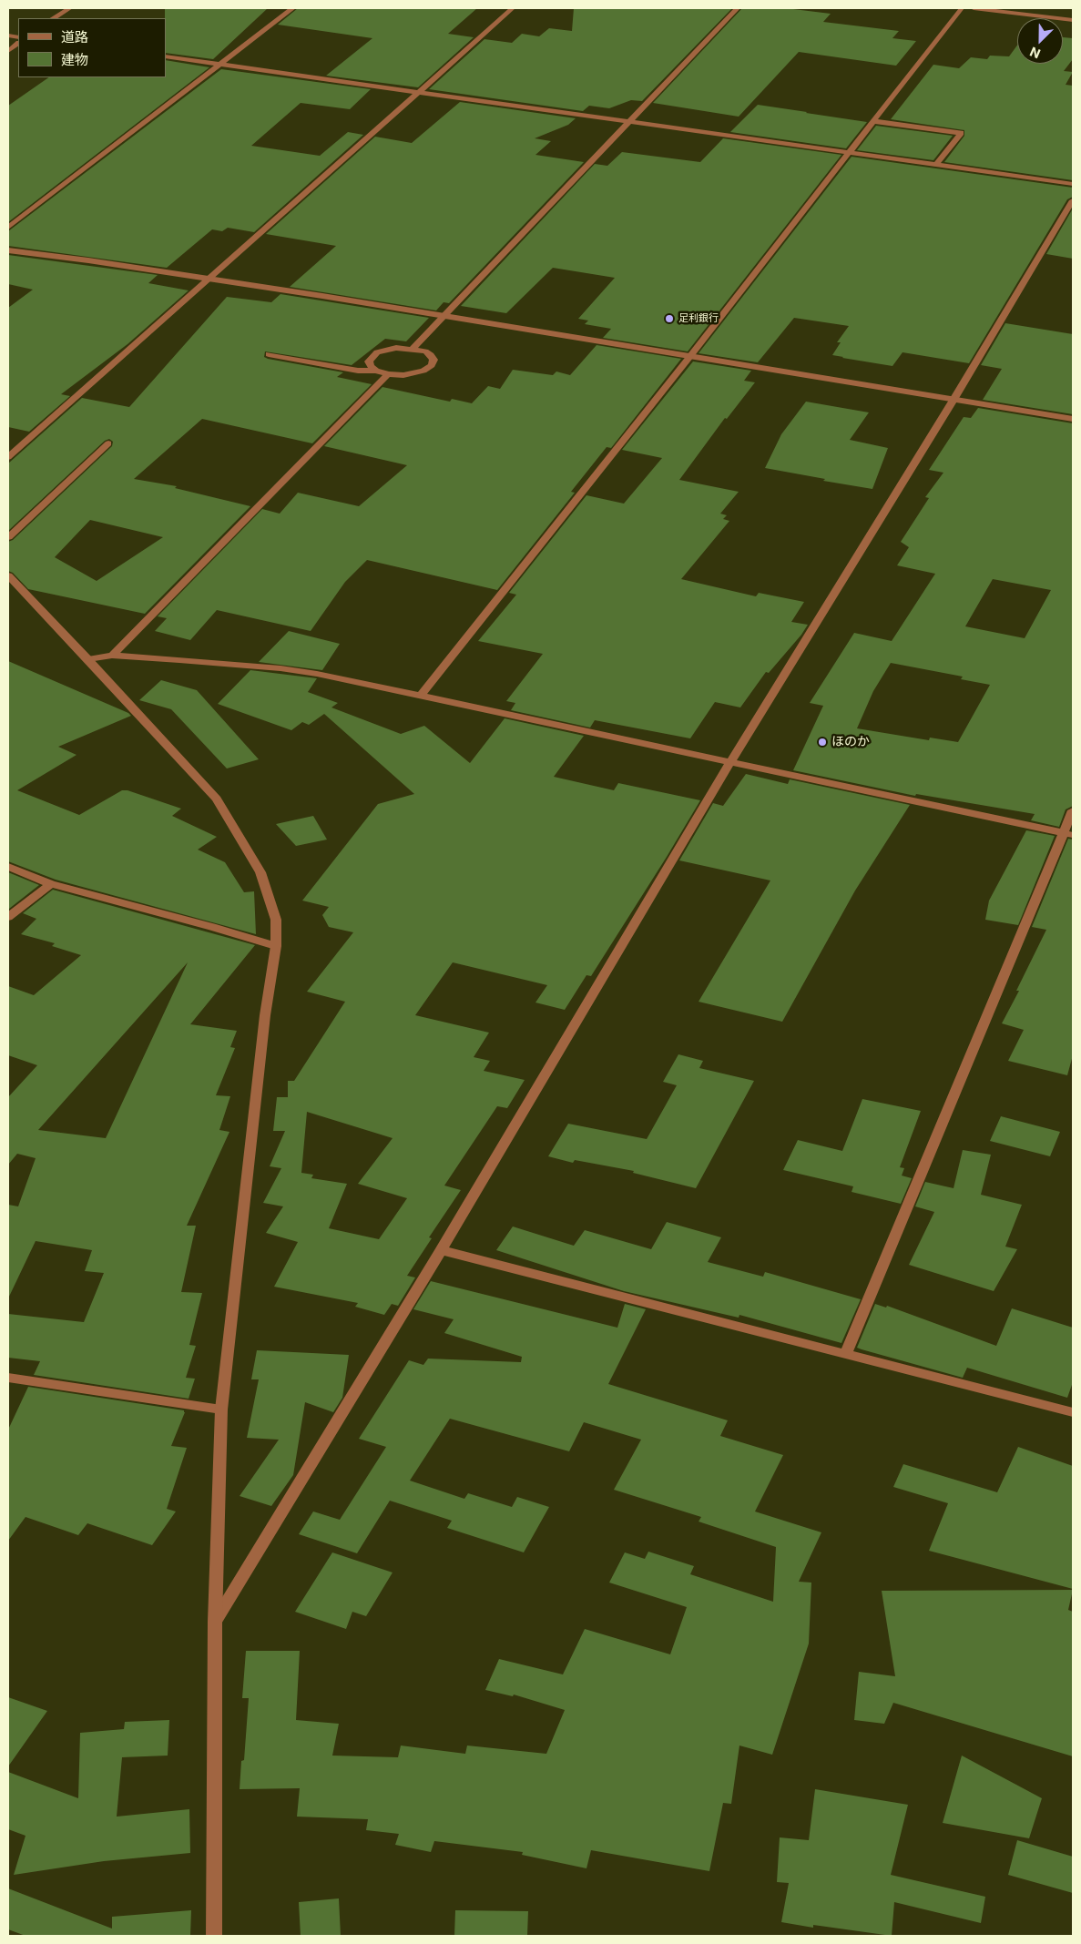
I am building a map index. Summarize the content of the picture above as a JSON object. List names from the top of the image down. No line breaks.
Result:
{"places":["足利銀行","ほのか"],"legend":["道路","建物"],"north":"bottom left"}
